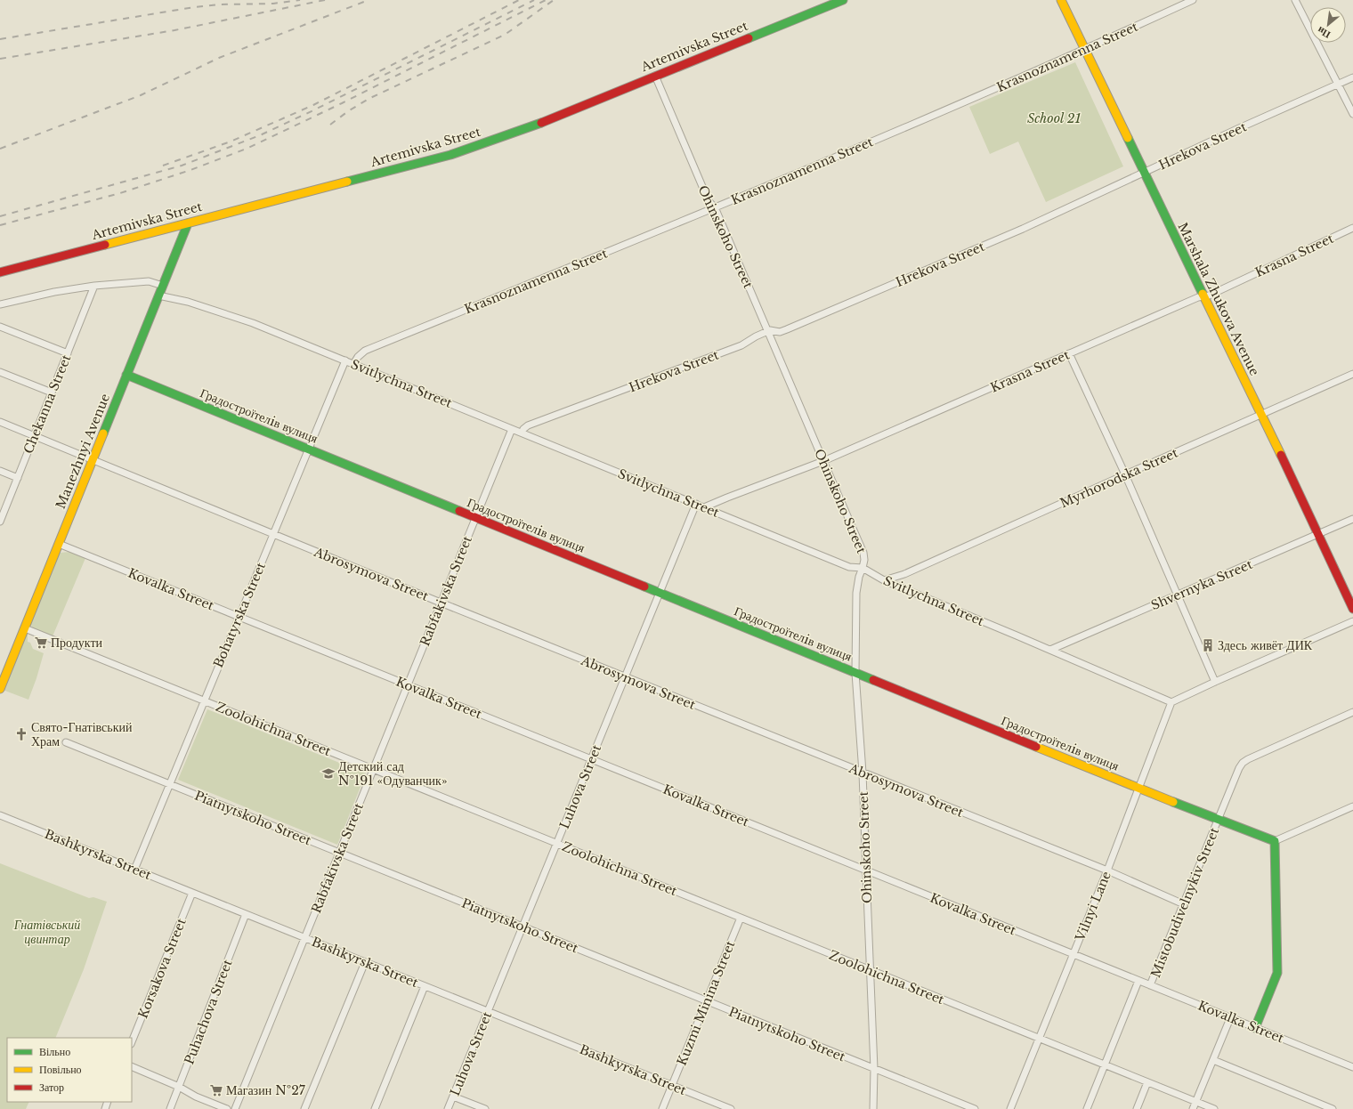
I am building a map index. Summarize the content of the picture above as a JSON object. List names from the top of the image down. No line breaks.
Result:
{"streets":{"street":["Artemivska Street","Krasnoznamenna Street","Hrekova Street","Ohinskoho Street","Krasna Street","Marshala Zhukova Avenue","Svitlychna Street","Chekanna Street","Градостроїтелiв вулиця","Manezhnyi Avenue","Myrhorodska Street","Abrosymova Street","Shvernyka Street","Kovalka Street","Rabfakivska Street","Bohatyrska Street","Zoolohichna Street","Luhova Street","Piatnytskoho Street","Bashkyrska Street","Mistobudivelnykiv Street","Vilnyi Lane","Korsakova Street","Kuzmi Minina Street","Puhachova Street"]},"crossings":[["Artemivska Street","Ohinskoho Street"],["Artemivska Street","Manezhnyi Avenue"],["Krasnoznamenna Street","Ohinskoho Street"],["Krasnoznamenna Street","Marshala Zhukova Avenue"],["Krasnoznamenna Street","Svitlychna Street"],["Hrekova Street","Ohinskoho Street"],["Hrekova Street","Marshala Zhukova Avenue"],["Hrekova Street","Svitlychna Street"],["Ohinskoho Street","Krasna Street"],["Ohinskoho Street","Svitlychna Street"],["Ohinskoho Street","Градостроїтелiв вулиця"],["Ohinskoho Street","Abrosymova Street"],["Ohinskoho Street","Kovalka Street"],["Ohinskoho Street","Zoolohichna Street"],["Ohinskoho Street","Piatnytskoho Street"],["Krasna Street","Marshala Zhukova Avenue"],["Krasna Street","Svitlychna Street"],["Marshala Zhukova Avenue","Myrhorodska Street"],["Marshala Zhukova Avenue","Shvernyka Street"],["Svitlychna Street","Manezhnyi Avenue"],["Svitlychna Street","Myrhorodska Street"],["Svitlychna Street","Shvernyka Street"],["Svitlychna Street","Rabfakivska Street"],["Svitlychna Street","Bohatyrska Street"],["Svitlychna Street","Luhova Street"],["Svitlychna Street","Vilnyi Lane"],["Chekanna Street","Abrosymova Street"],["Градостроїтелiв вулиця","Manezhnyi Avenue"],["Градостроїтелiв вулиця","Rabfakivska Street"],["Градостроїтелiв вулиця","Bohatyrska Street"],["Градостроїтелiв вулиця","Luhova Street"],["Градостроїтелiв вулиця","Mistobudivelnykiv Street"],["Градостроїтелiв вулиця","Vilnyi Lane"],["Manezhnyi Avenue","Abrosymova Street"],["Manezhnyi Avenue","Kovalka Street"],["Manezhnyi Avenue","Zoolohichna Street"],["Abrosymova Street","Rabfakivska Street"],["Abrosymova Street","Bohatyrska Street"],["Abrosymova Street","Luhova Street"],["Abrosymova Street","Mistobudivelnykiv Street"],["Abrosymova Street","Vilnyi Lane"],["Kovalka Street","Rabfakivska Street"],["Kovalka Street","Bohatyrska Street"],["Kovalka Street","Luhova Street"],["Kovalka Street","Mistobudivelnykiv Street"],["Kovalka Street","Vilnyi Lane"],["Rabfakivska Street","Zoolohichna Street"],["Rabfakivska Street","Piatnytskoho Street"],["Rabfakivska Street","Bashkyrska Street"],["Bohatyrska Street","Zoolohichna Street"],["Bohatyrska Street","Piatnytskoho Street"],["Bohatyrska Street","Bashkyrska Street"],["Zoolohichna Street","Luhova Street"],["Zoolohichna Street","Vilnyi Lane"],["Zoolohichna Street","Kuzmi Minina Street"],["Luhova Street","Piatnytskoho Street"],["Luhova Street","Bashkyrska Street"],["Piatnytskoho Street","Kuzmi Minina Street"],["Bashkyrska Street","Korsakova Street"],["Bashkyrska Street","Kuzmi Minina Street"],["Bashkyrska Street","Puhachova Street"]],"parks":["School 21","Гнатівський цвинтар"],"places":{"supermarket":["Продукти","Магазин №27"],"building":["Здесь живёт ДИК"],"church":["Свято-Гнатівський Храм"],"school or university":["Детский сад №191 «Одуванчик»"]},"legend":["Вільно","Повільно","Затор"],"north":"bottom left"}
